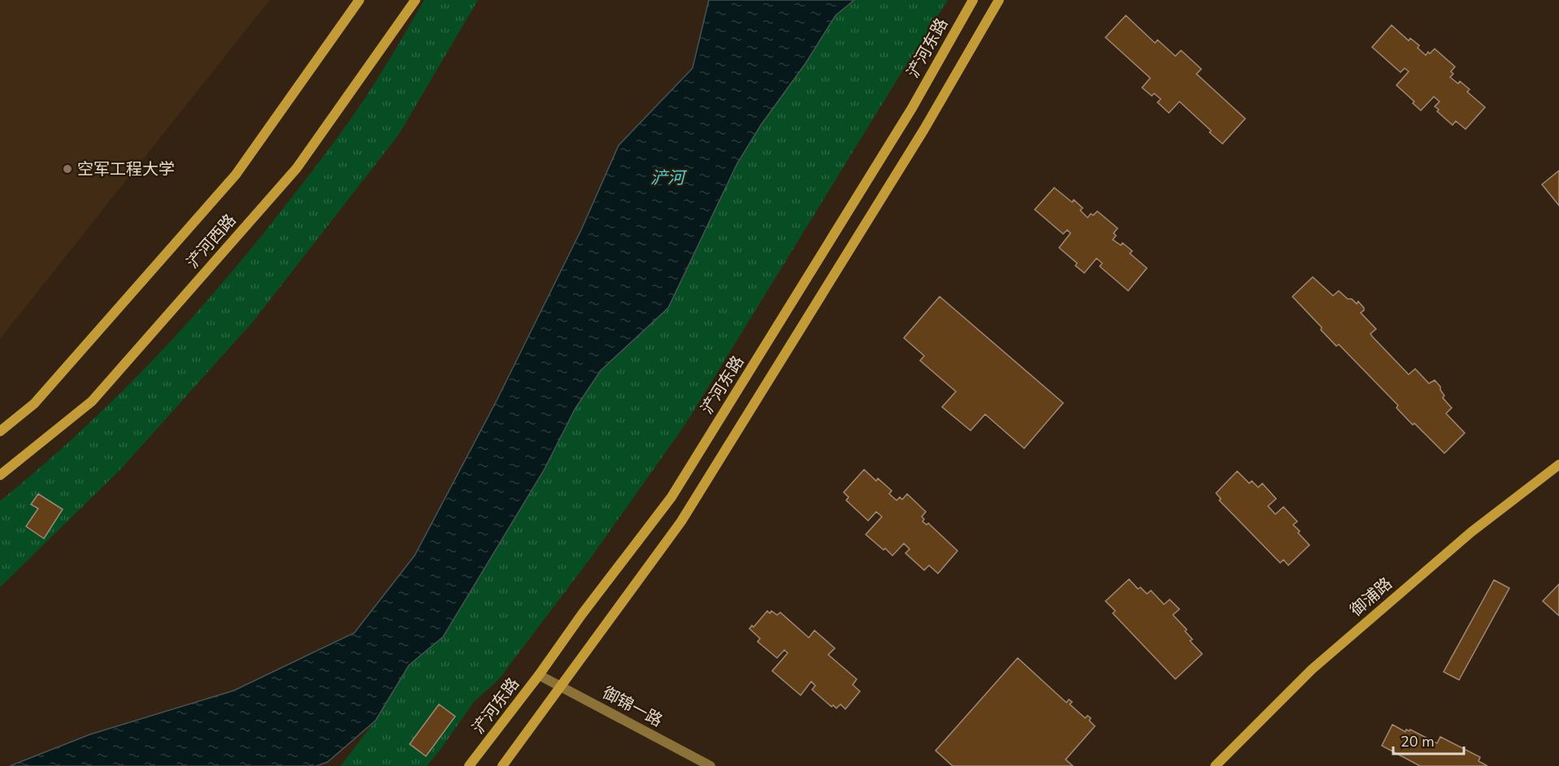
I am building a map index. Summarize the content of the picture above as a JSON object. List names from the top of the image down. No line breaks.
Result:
{"streets":{"main road":["浐河东路","浐河西路","御浦路"],"street":["御锦一路"]},"crossings":[["浐河东路","御锦一路"]],"water":["浐河"],"places":["空军工程大学"],"scale_bar":"20 m"}
